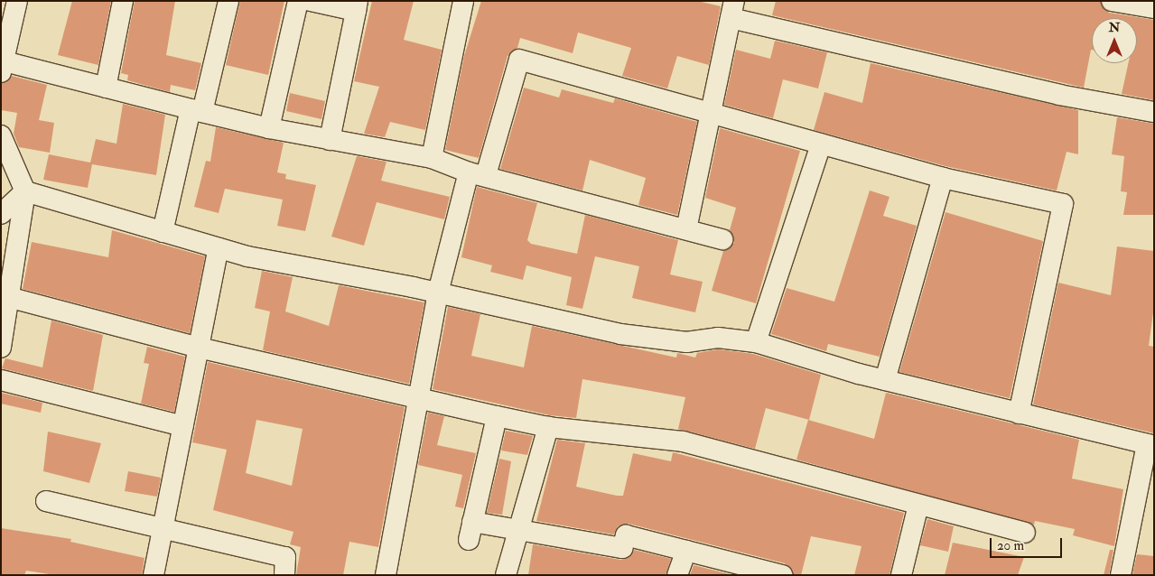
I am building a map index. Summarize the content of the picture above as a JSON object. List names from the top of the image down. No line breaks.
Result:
{"scale_bar":"20 m","north":"top"}
